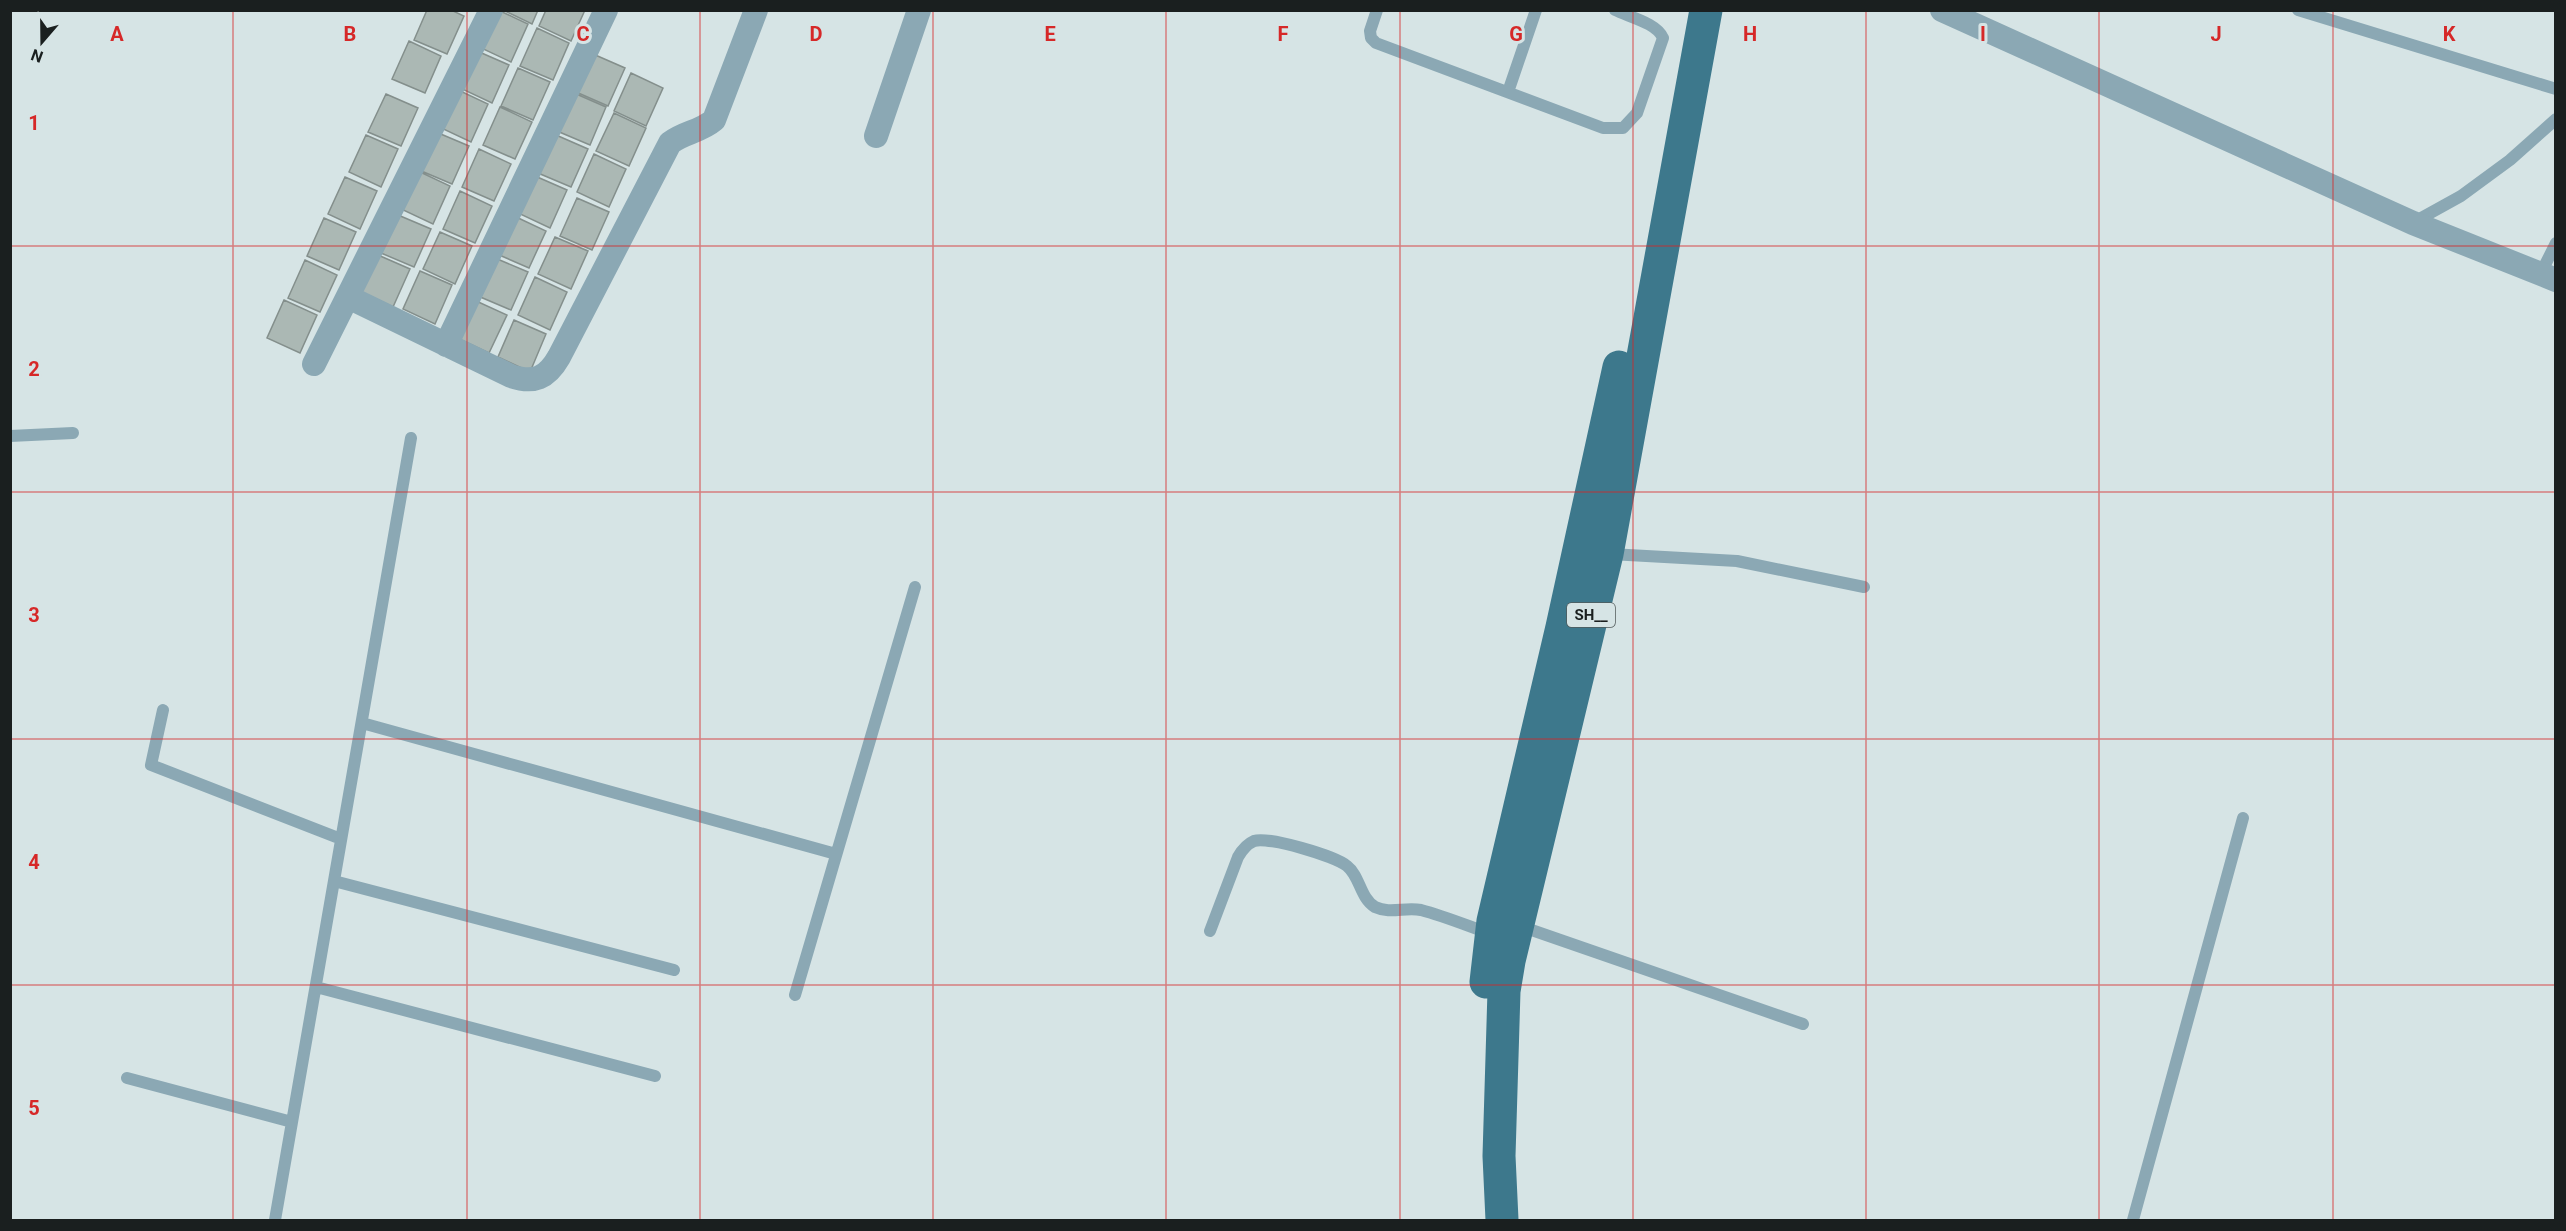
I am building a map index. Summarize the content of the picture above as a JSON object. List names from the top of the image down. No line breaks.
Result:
{"streets":{"main road":["SH__"]},"north":"bottom","grid":{"columns":["A","B","C","D","E","F","G","H","I","J","K"],"rows":["1","2","3","4","5"]}}
